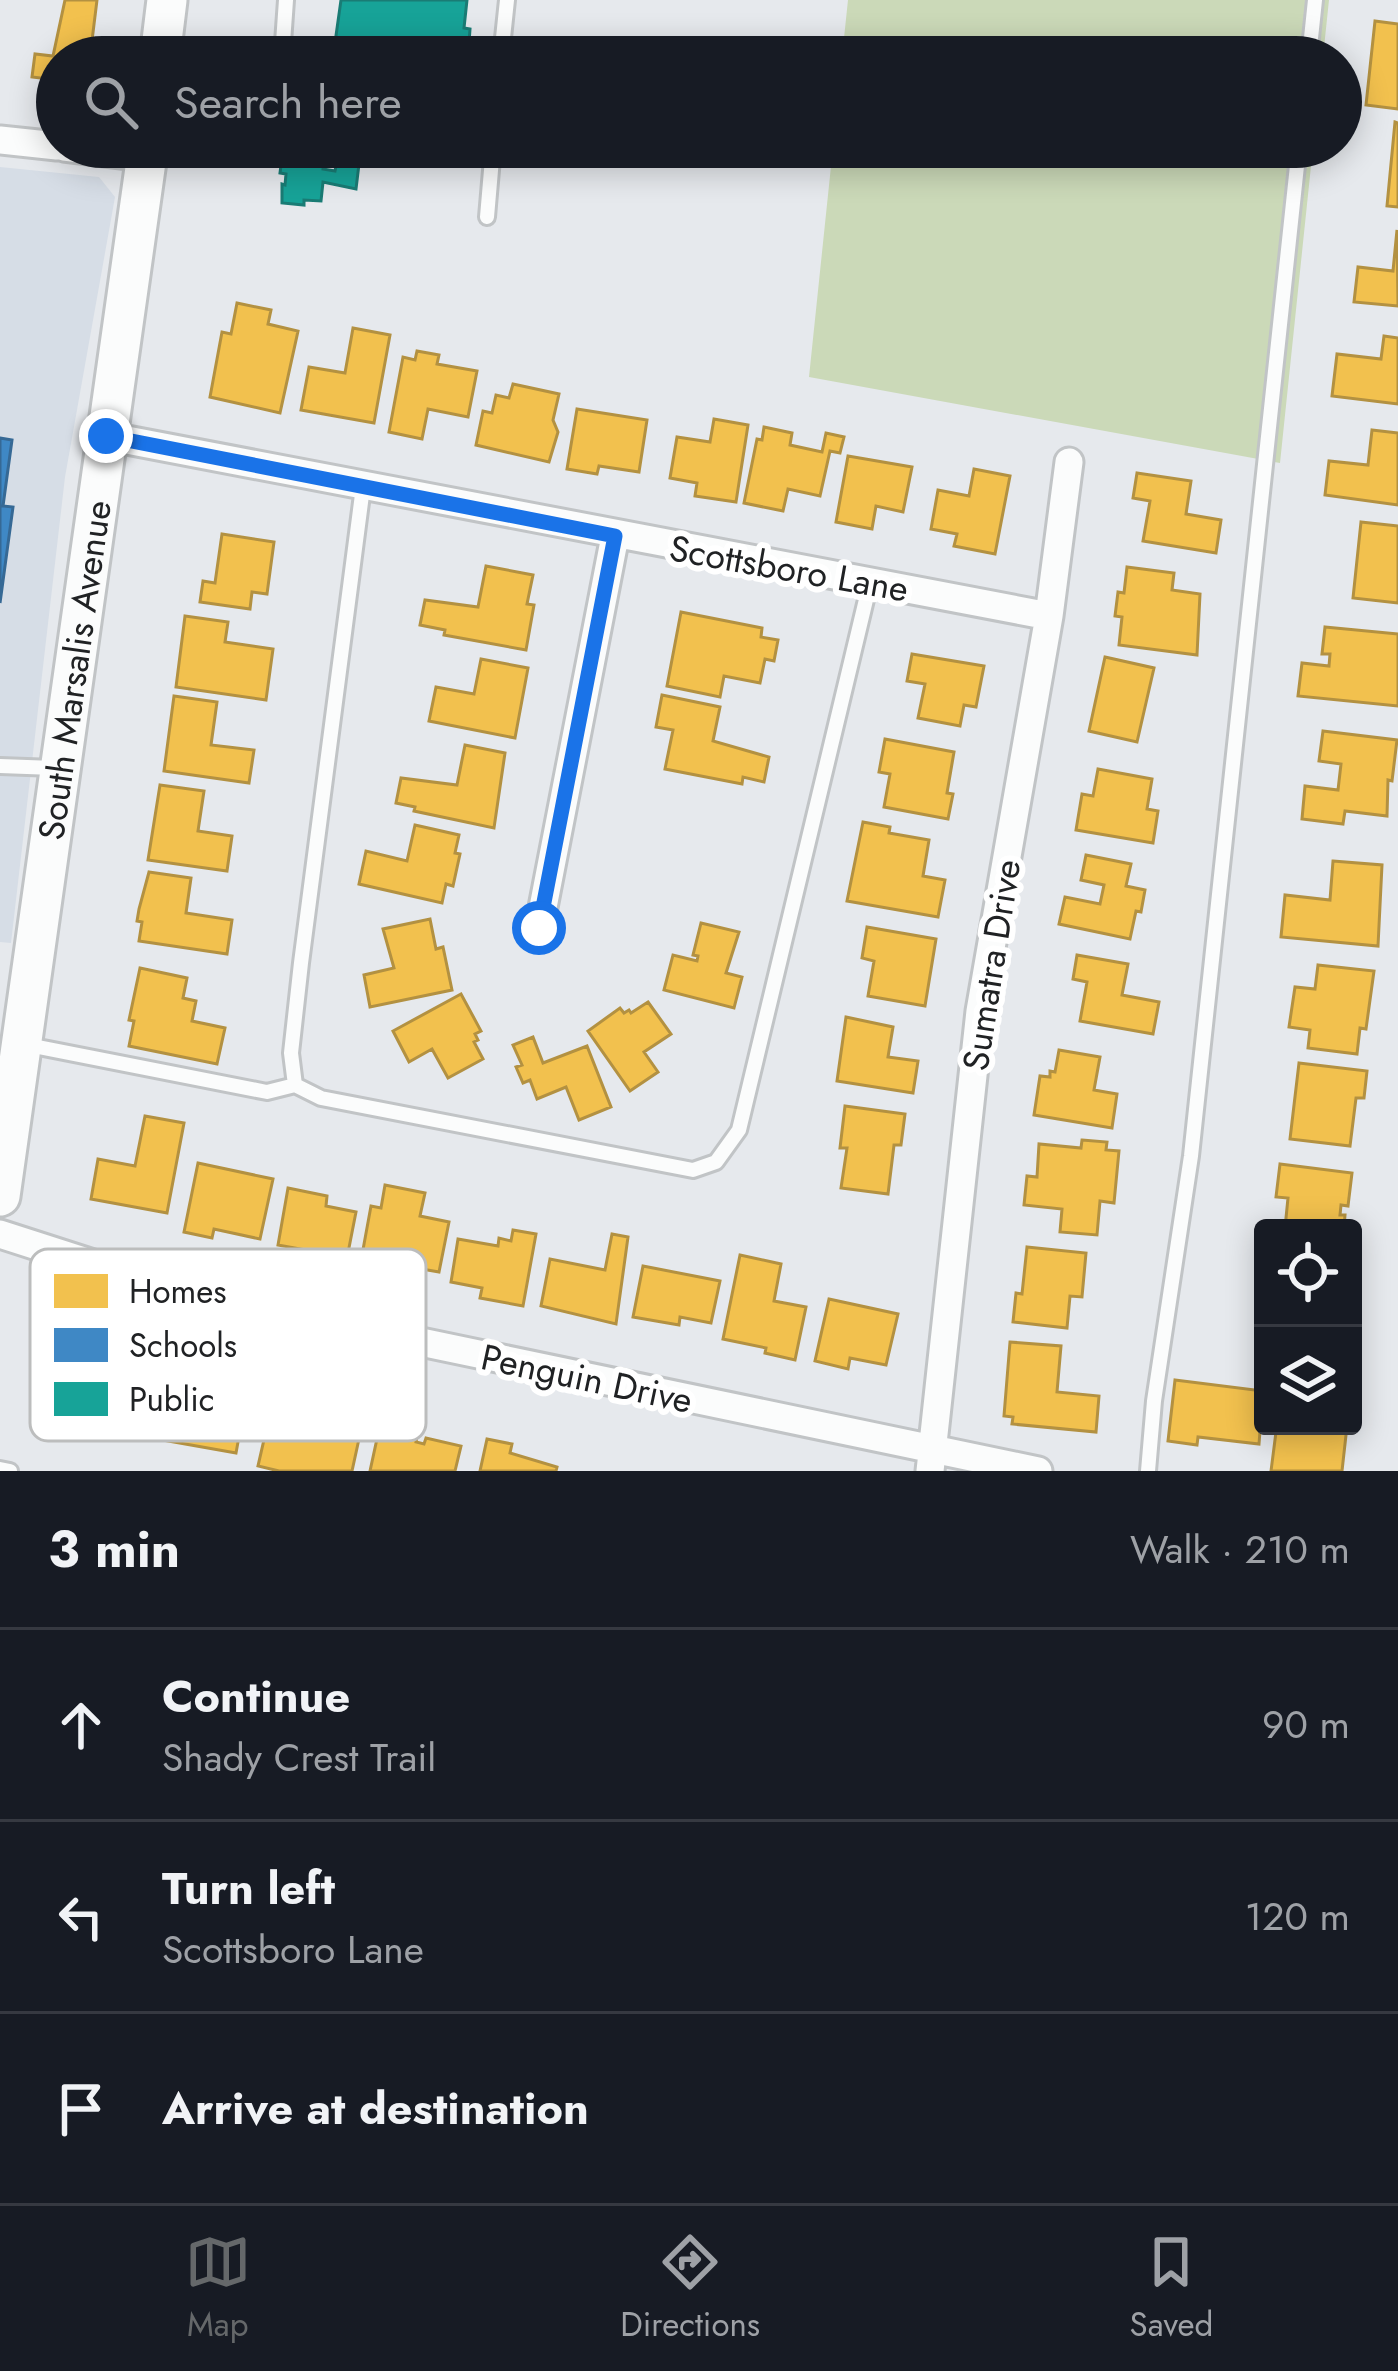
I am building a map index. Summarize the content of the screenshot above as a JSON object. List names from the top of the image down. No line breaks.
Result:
{"streets":{"street":["Scottsboro Lane","South Marsalis Avenue","Sumatra Drive","Penguin Drive"]},"crossings":[["Scottsboro Lane","South Marsalis Avenue"],["Scottsboro Lane","Sumatra Drive"],["Sumatra Drive","Penguin Drive"]],"legend":["Homes","Schools","Public"],"page":{"search":"Search here","heading":["3 min","Walk · 210 m"],"list":[["Continue","Shady Crest Trail","90 m"],["Turn left","Scottsboro Lane","120 m"],"Arrive at destination"],"nav":["Map","Directions","Saved"]}}
